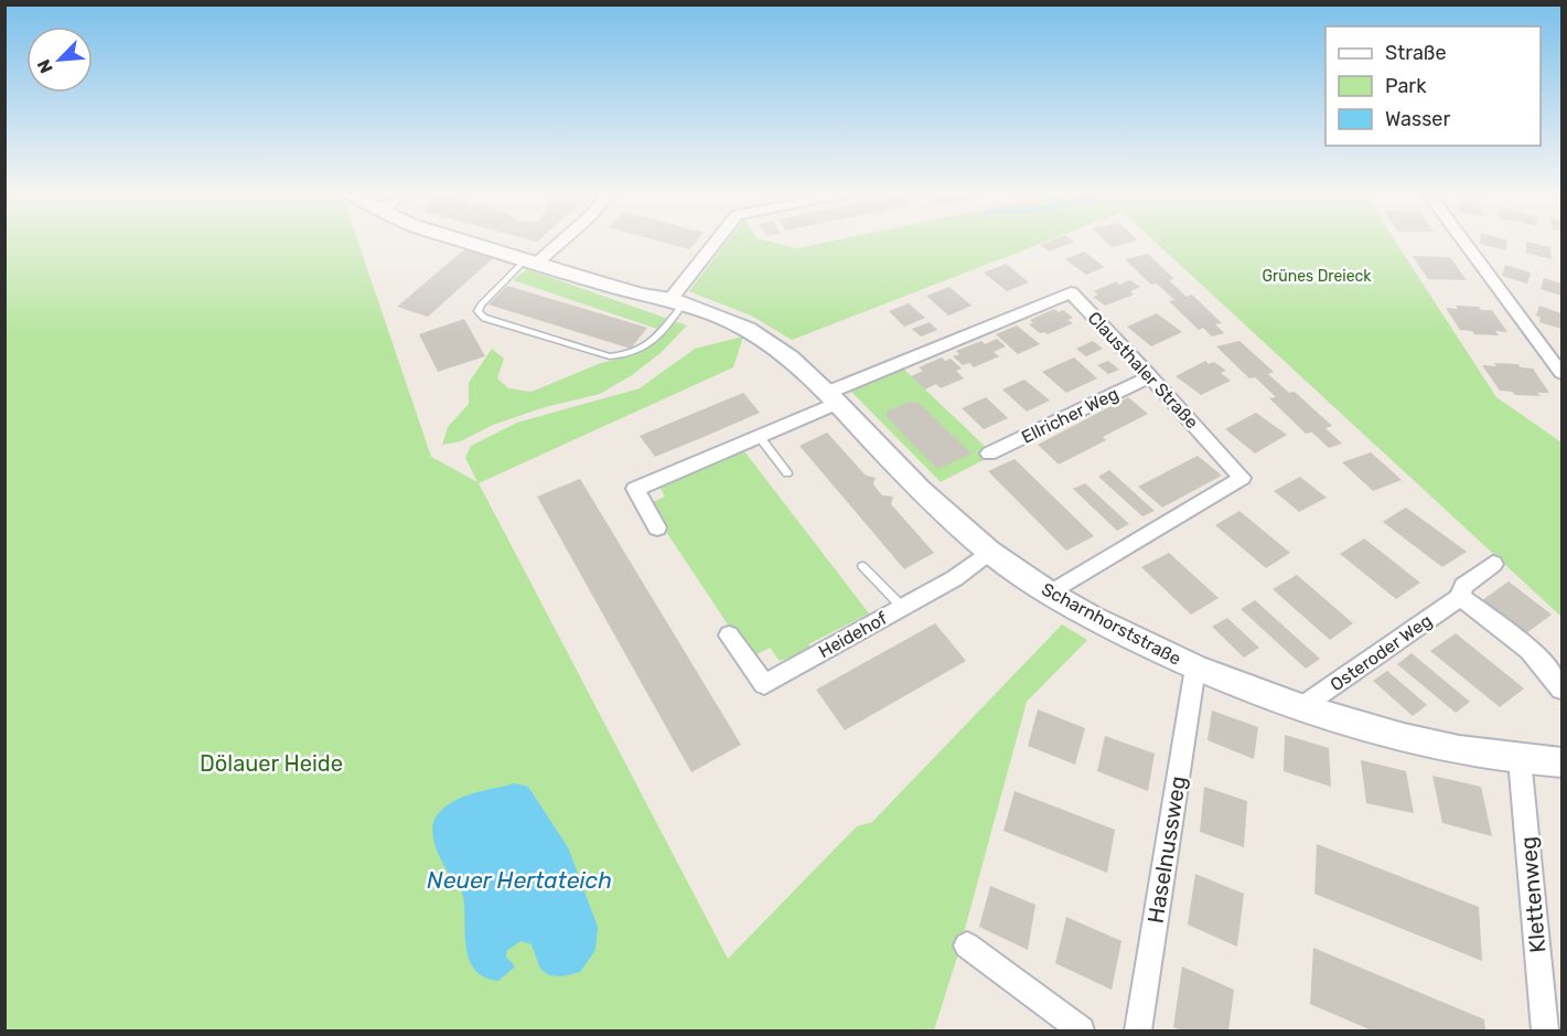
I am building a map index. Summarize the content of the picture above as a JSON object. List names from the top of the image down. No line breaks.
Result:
{"streets":{"street":["Clausthaler Straße","Ellricher Weg","Scharnhorststraße","Heidehof","Osteroder Weg","Haselnussweg","Klettenweg"]},"crossings":[["Clausthaler Straße","Ellricher Weg"],["Clausthaler Straße","Scharnhorststraße"],["Scharnhorststraße","Heidehof"],["Scharnhorststraße","Osteroder Weg"],["Scharnhorststraße","Haselnussweg"],["Scharnhorststraße","Klettenweg"]],"water":["Neuer Hertateich"],"parks":["Grünes Dreieck","Dölauer Heide"],"legend":["Straße","Park","Wasser"],"north":"bottom left"}
